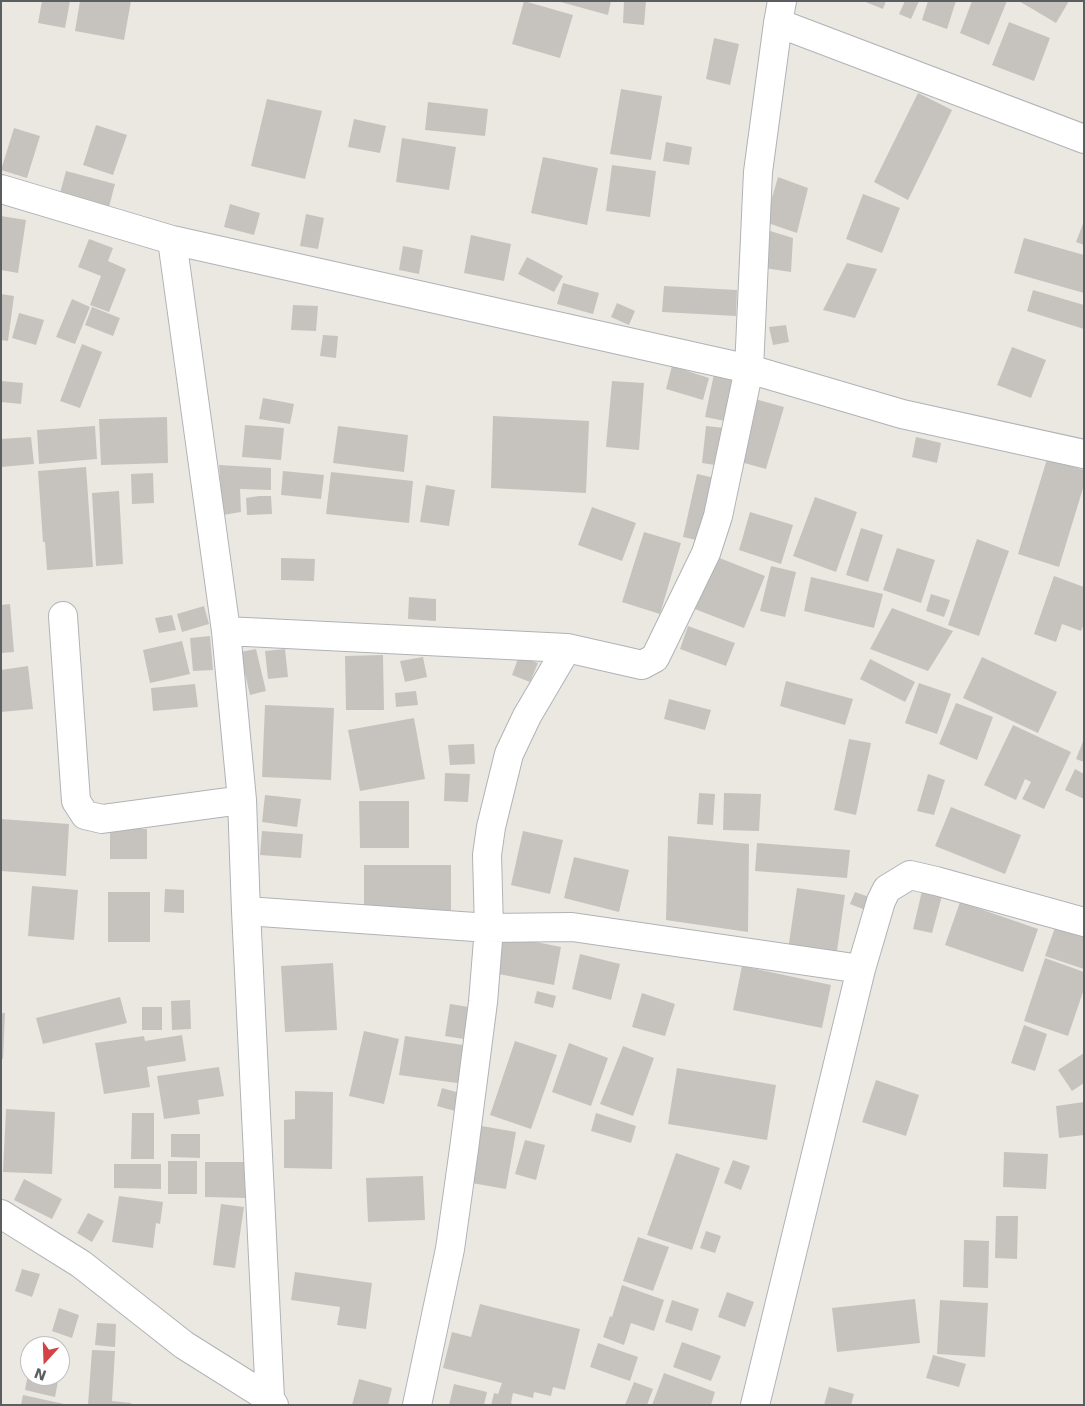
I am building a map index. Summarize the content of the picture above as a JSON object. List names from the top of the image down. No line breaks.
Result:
{"north":"bottom"}
